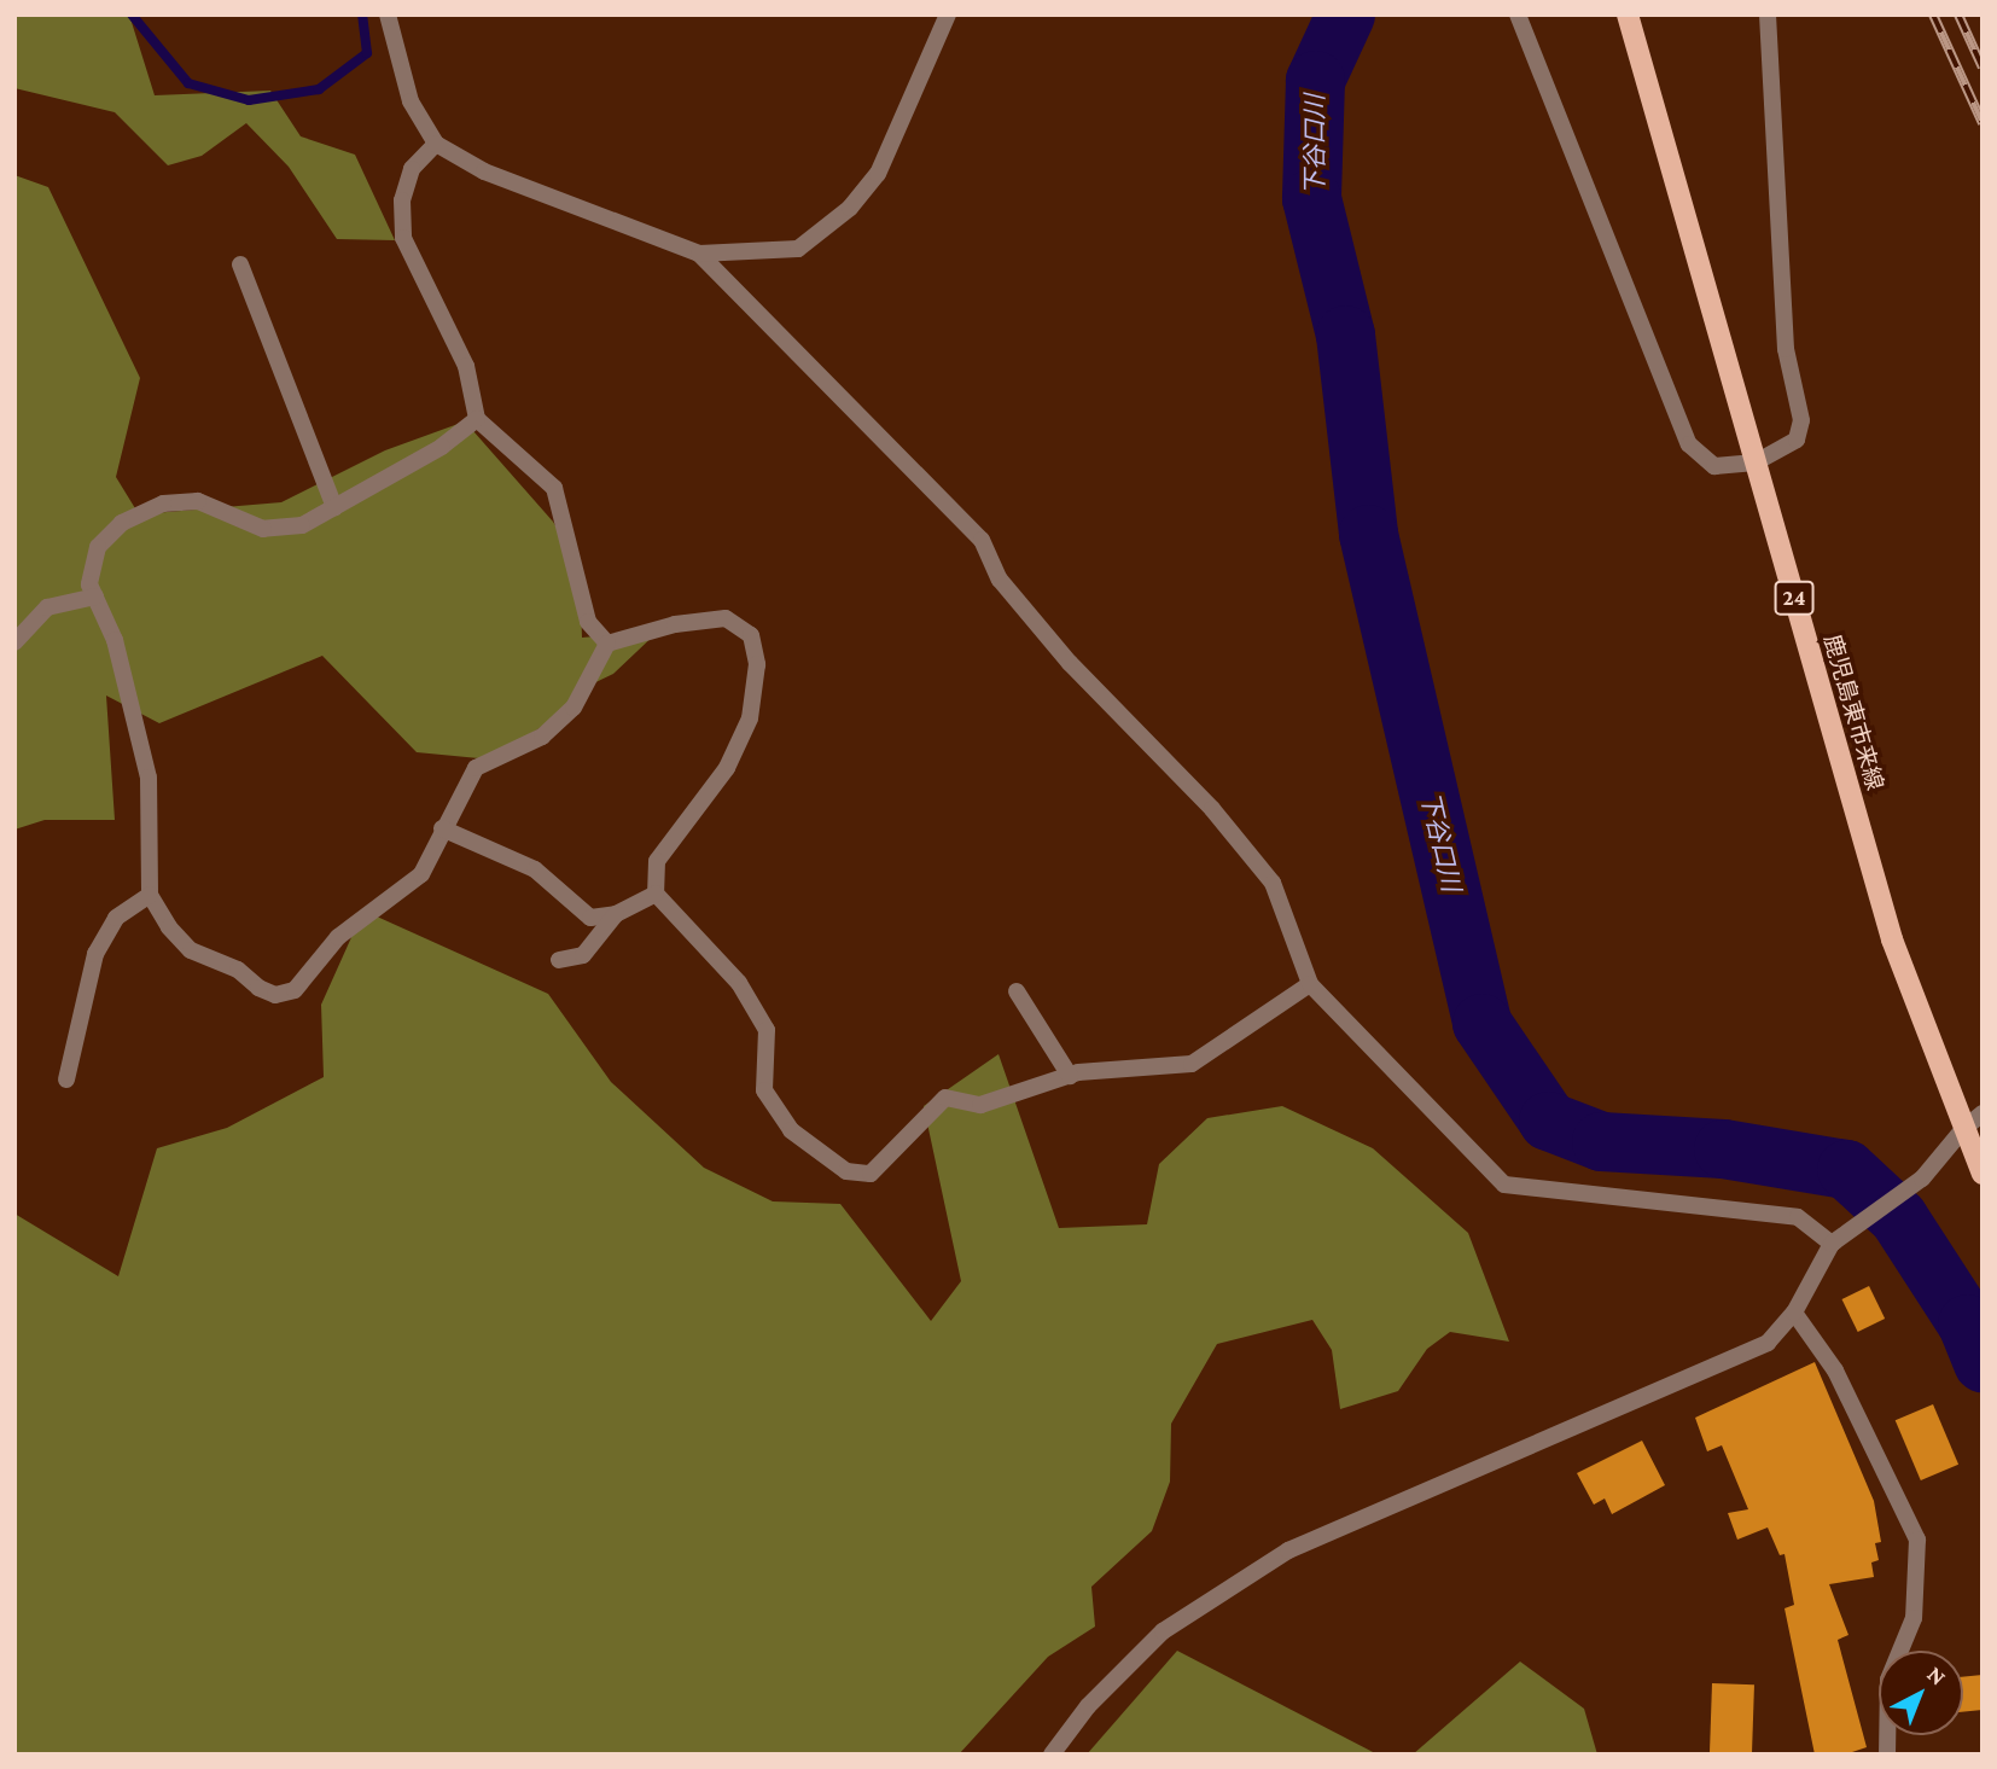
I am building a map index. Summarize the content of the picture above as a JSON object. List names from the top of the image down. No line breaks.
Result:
{"streets":{"main road":["24","鹿児島東市来線"]},"water":["下谷口川"],"north":"top right"}
